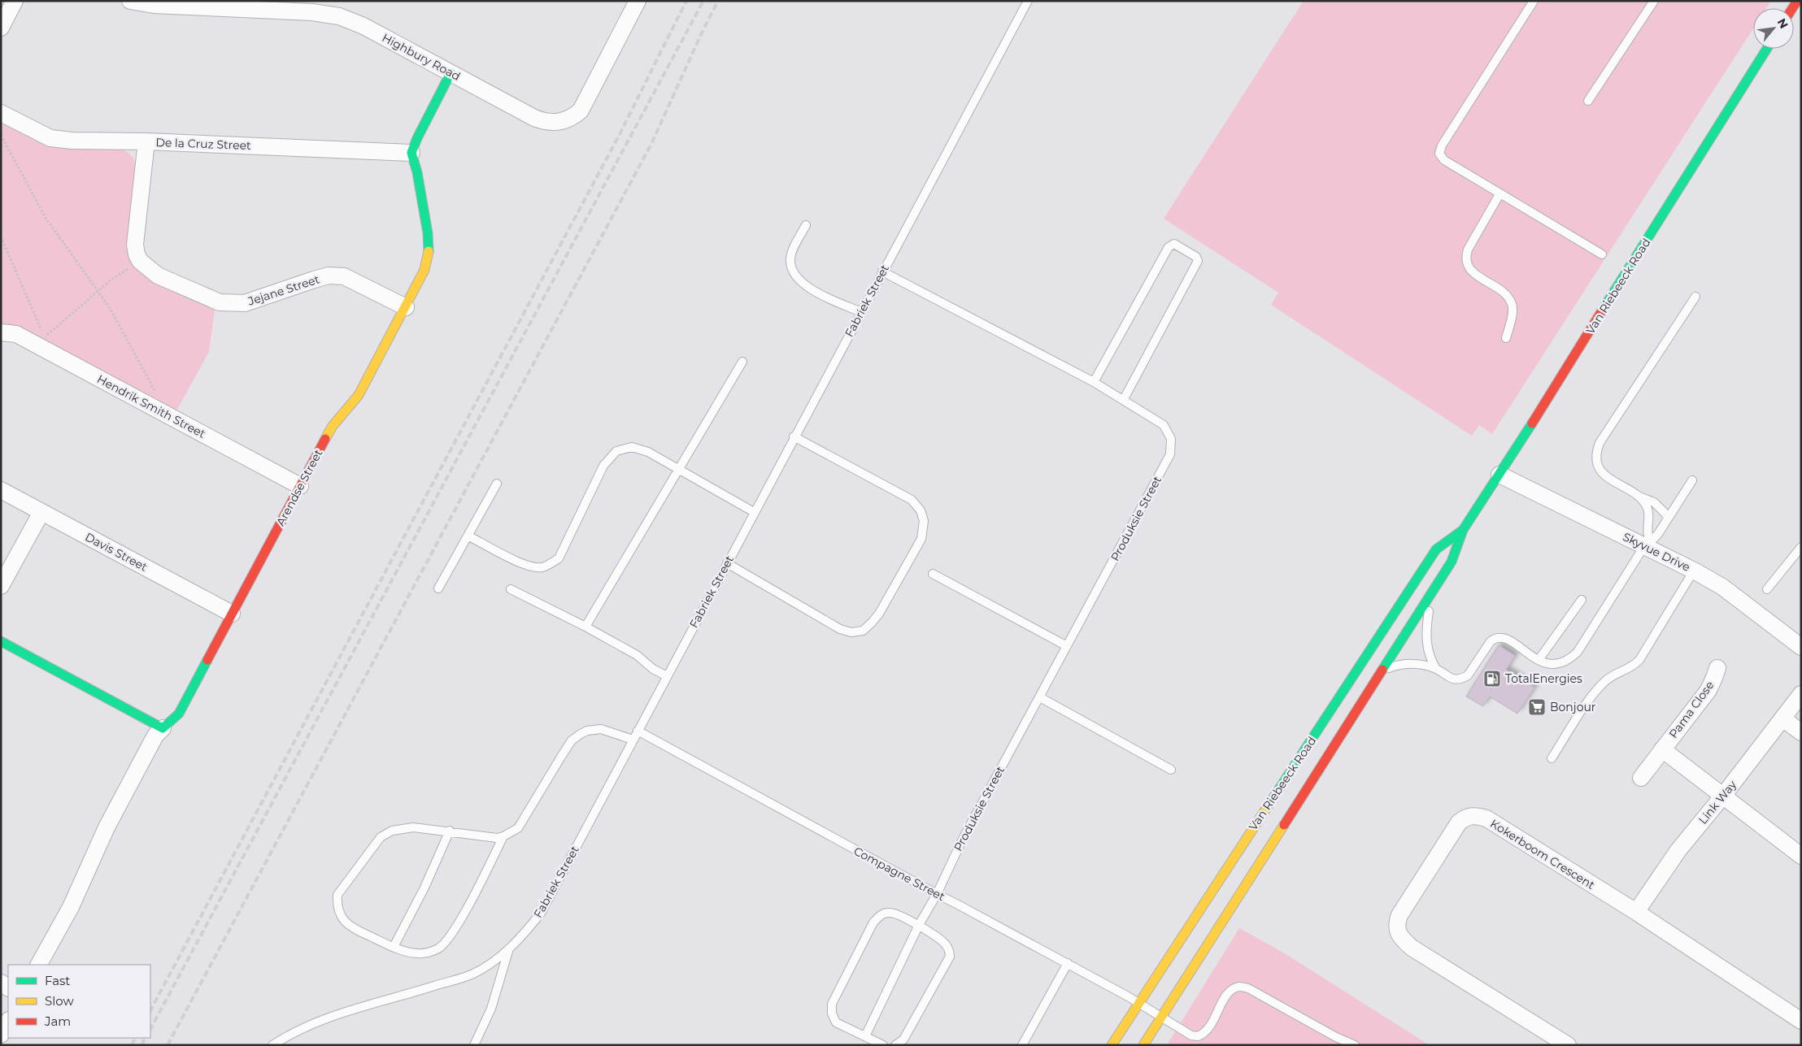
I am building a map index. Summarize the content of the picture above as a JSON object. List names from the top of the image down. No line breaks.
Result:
{"streets":{"main road":["Van Riebeeck Road","Arendse Street"],"street":["Highbury Road","De la Cruz Street","Jejane Street","Hendrik Smith Street","Davis Street","Skyvue Drive","Pama Close","Link Way","Kokerboom Crescent"],"lane":["Fabriek Street","Produksie Street","Compagne Street"]},"crossings":[["De la Cruz Street","Arendse Street"],["Van Riebeeck Road","Skyvue Drive"],["Van Riebeeck Road","Compagne Street"],["Jejane Street","Arendse Street"],["Fabriek Street","Produksie Street"],["Fabriek Street","Compagne Street"],["Hendrik Smith Street","Arendse Street"],["Arendse Street","Davis Street"],["Produksie Street","Compagne Street"],["Pama Close","Link Way"],["Link Way","Kokerboom Crescent"]],"places":{"fuel station":["TotalEnergies"],"supermarket":["Bonjour"]},"legend":["Fast","Slow","Jam"],"north":"top right"}
